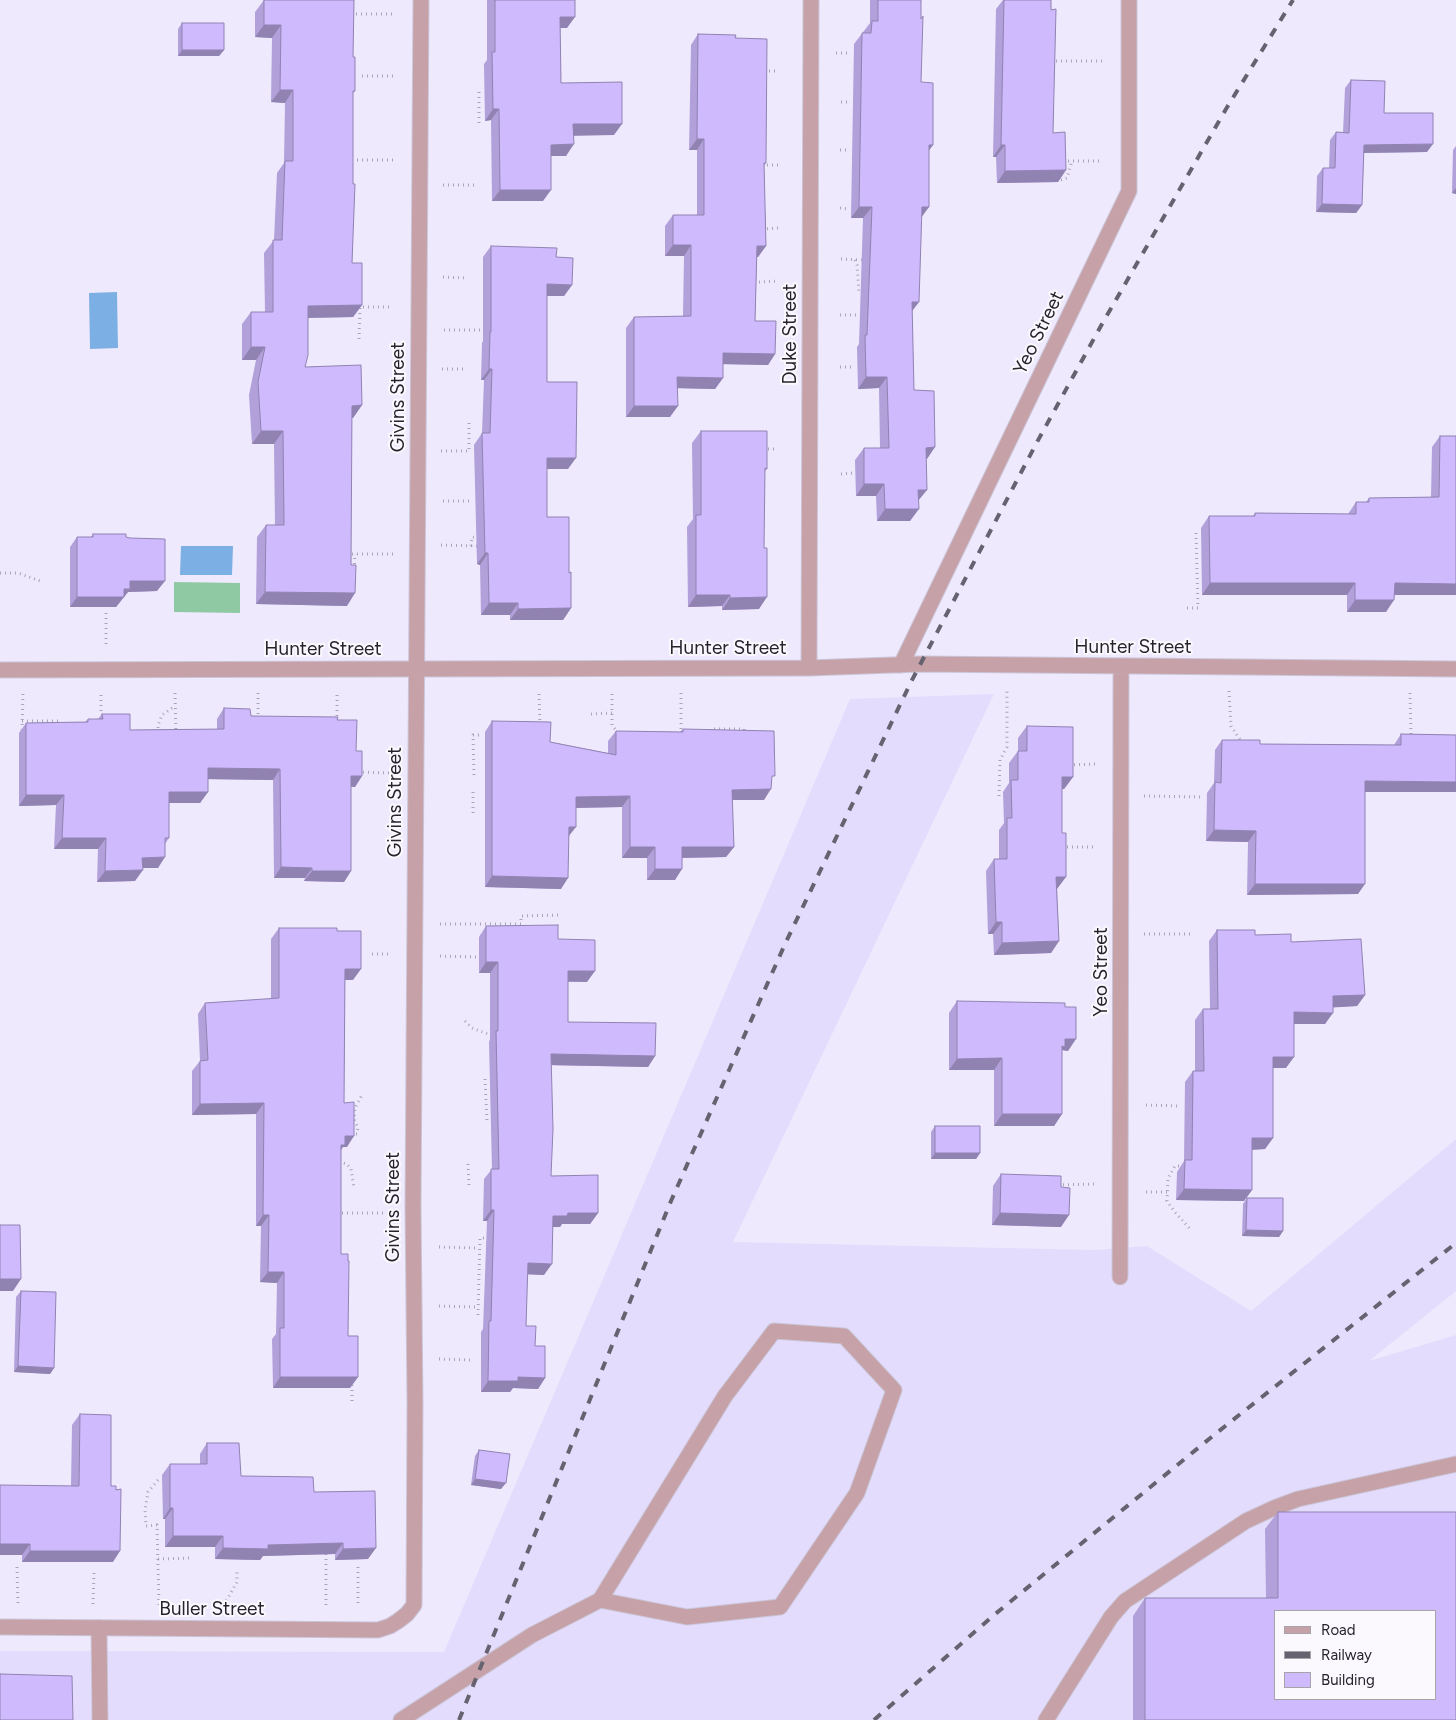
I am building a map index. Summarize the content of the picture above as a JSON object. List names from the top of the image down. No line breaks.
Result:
{"streets":{"street":["Yeo Street","Duke Street","Givins Street","Hunter Street","Buller Street"]},"crossings":[["Yeo Street","Hunter Street"],["Duke Street","Hunter Street"],["Givins Street","Hunter Street"],["Givins Street","Buller Street"]],"legend":["Road","Railway","Building"]}
